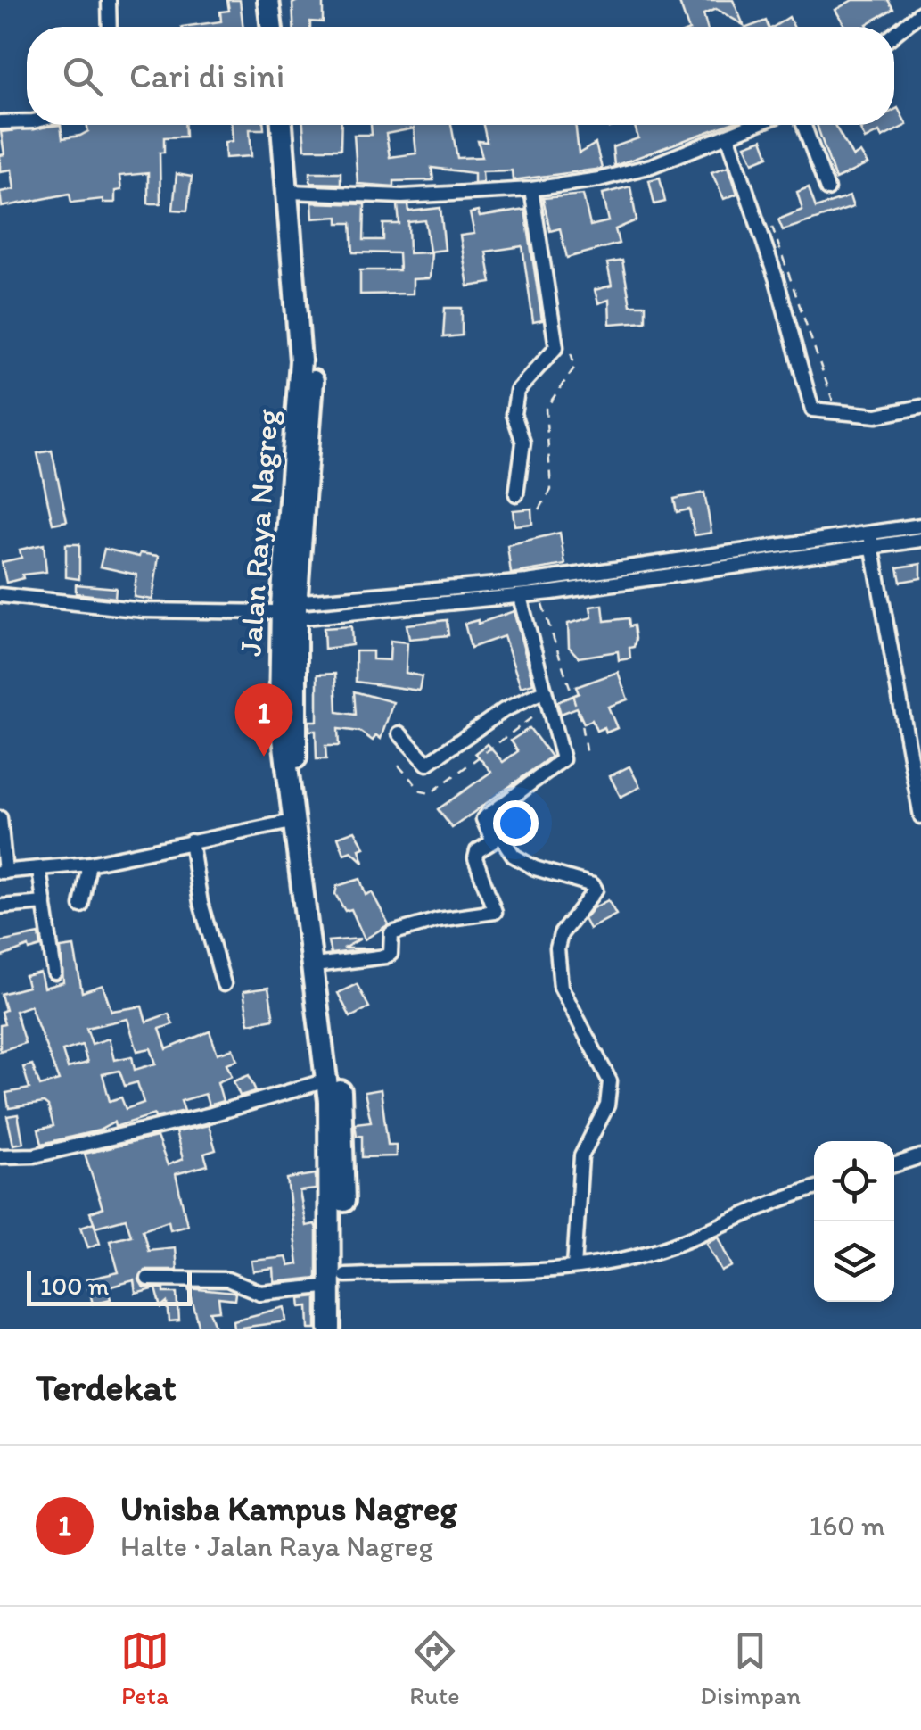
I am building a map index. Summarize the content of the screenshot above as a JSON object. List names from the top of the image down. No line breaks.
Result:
{"streets":{"highway":["Jalan Raya Nagreg"]},"scale_bar":"100 m","page":{"search":"Cari di sini","pins":"1","scale":"100 m","heading":"Terdekat","list":[{"mark":"1","name":"Unisba Kampus Nagreg","note":"Halte · Jalan Raya Nagreg","value":"160 m"}],"nav":["Peta","Rute","Disimpan"]}}
